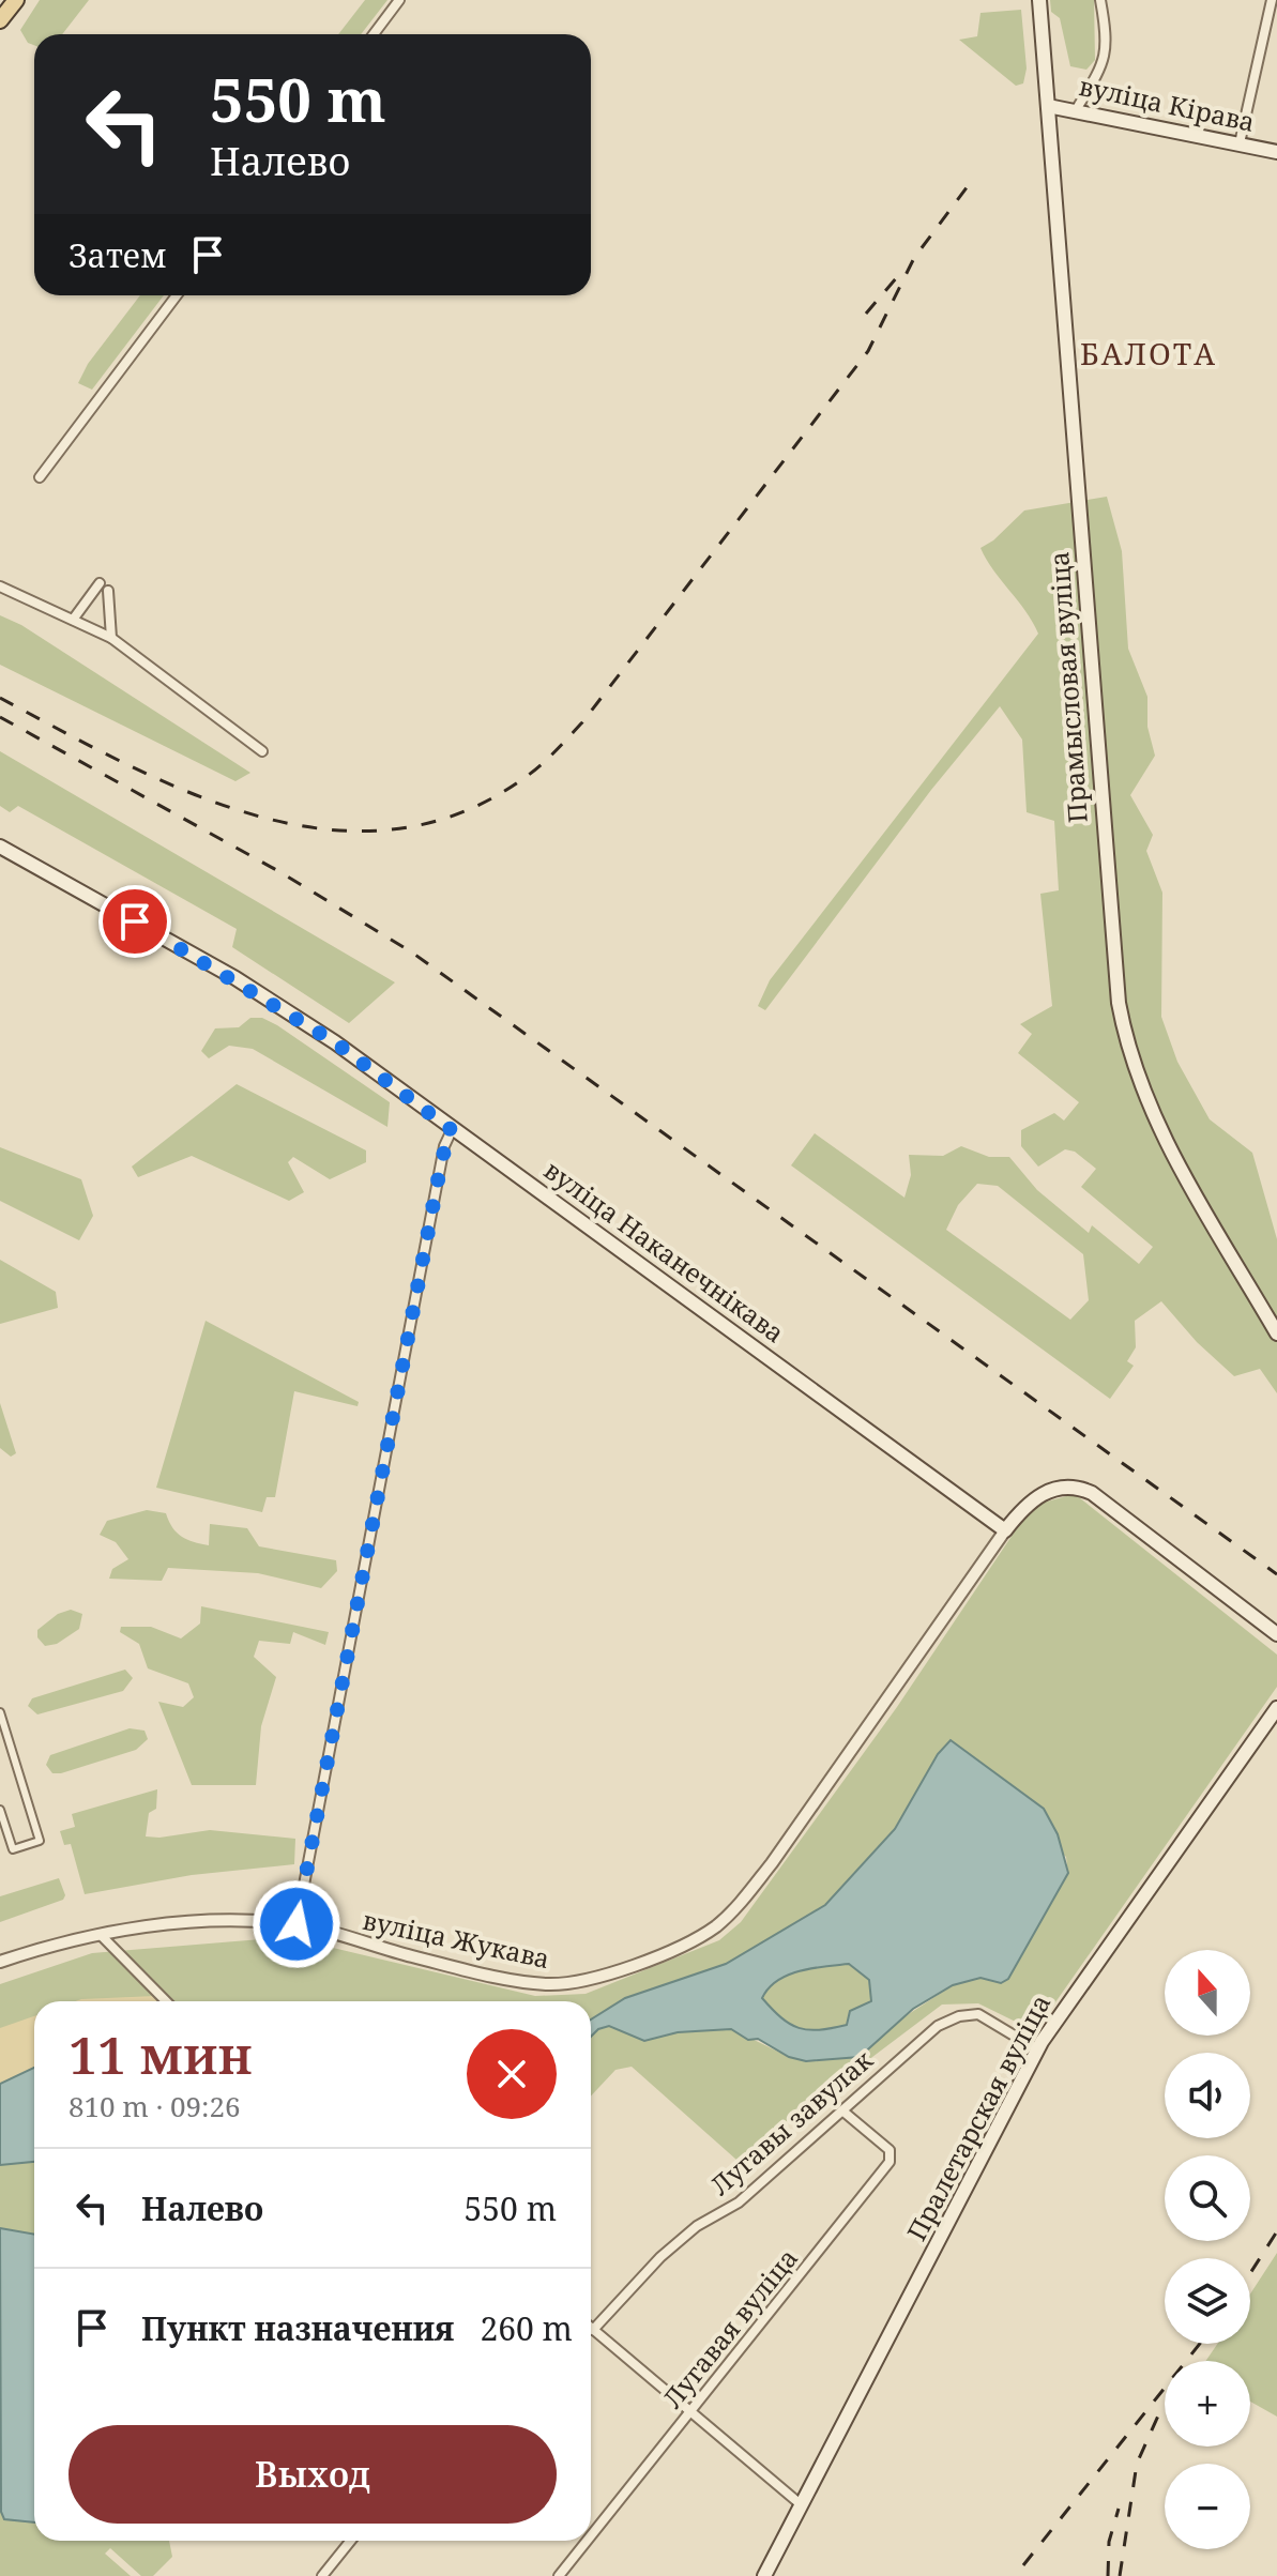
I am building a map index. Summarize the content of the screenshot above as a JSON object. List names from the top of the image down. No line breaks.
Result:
{"streets":{"main road":["вуліца Кірава","Прамысловая вуліца","вуліца Наканечнікава","Пралетарская вуліца"],"street":["вуліца Жукава","Лугавы завулак","Лугавая вуліца"]},"crossings":[["вуліца Кірава","Прамысловая вуліца"],["вуліца Наканечнікава","вуліца Жукава"],["Пралетарская вуліца","Лугавы завулак"],["Лугавы завулак","Лугавая вуліца"]],"districts":["БАЛОТА"],"north":"top","page":{"turn":["550 m","Налево"],"then":"Затем","map_buttons":["+","−"],"heading":["11 мин","810 m · 09:26"],"list":[{"name":"Налево","value":"550 m"},{"name":"Пункт назначения","value":"260 m"}],"buttons":"Выход"}}
